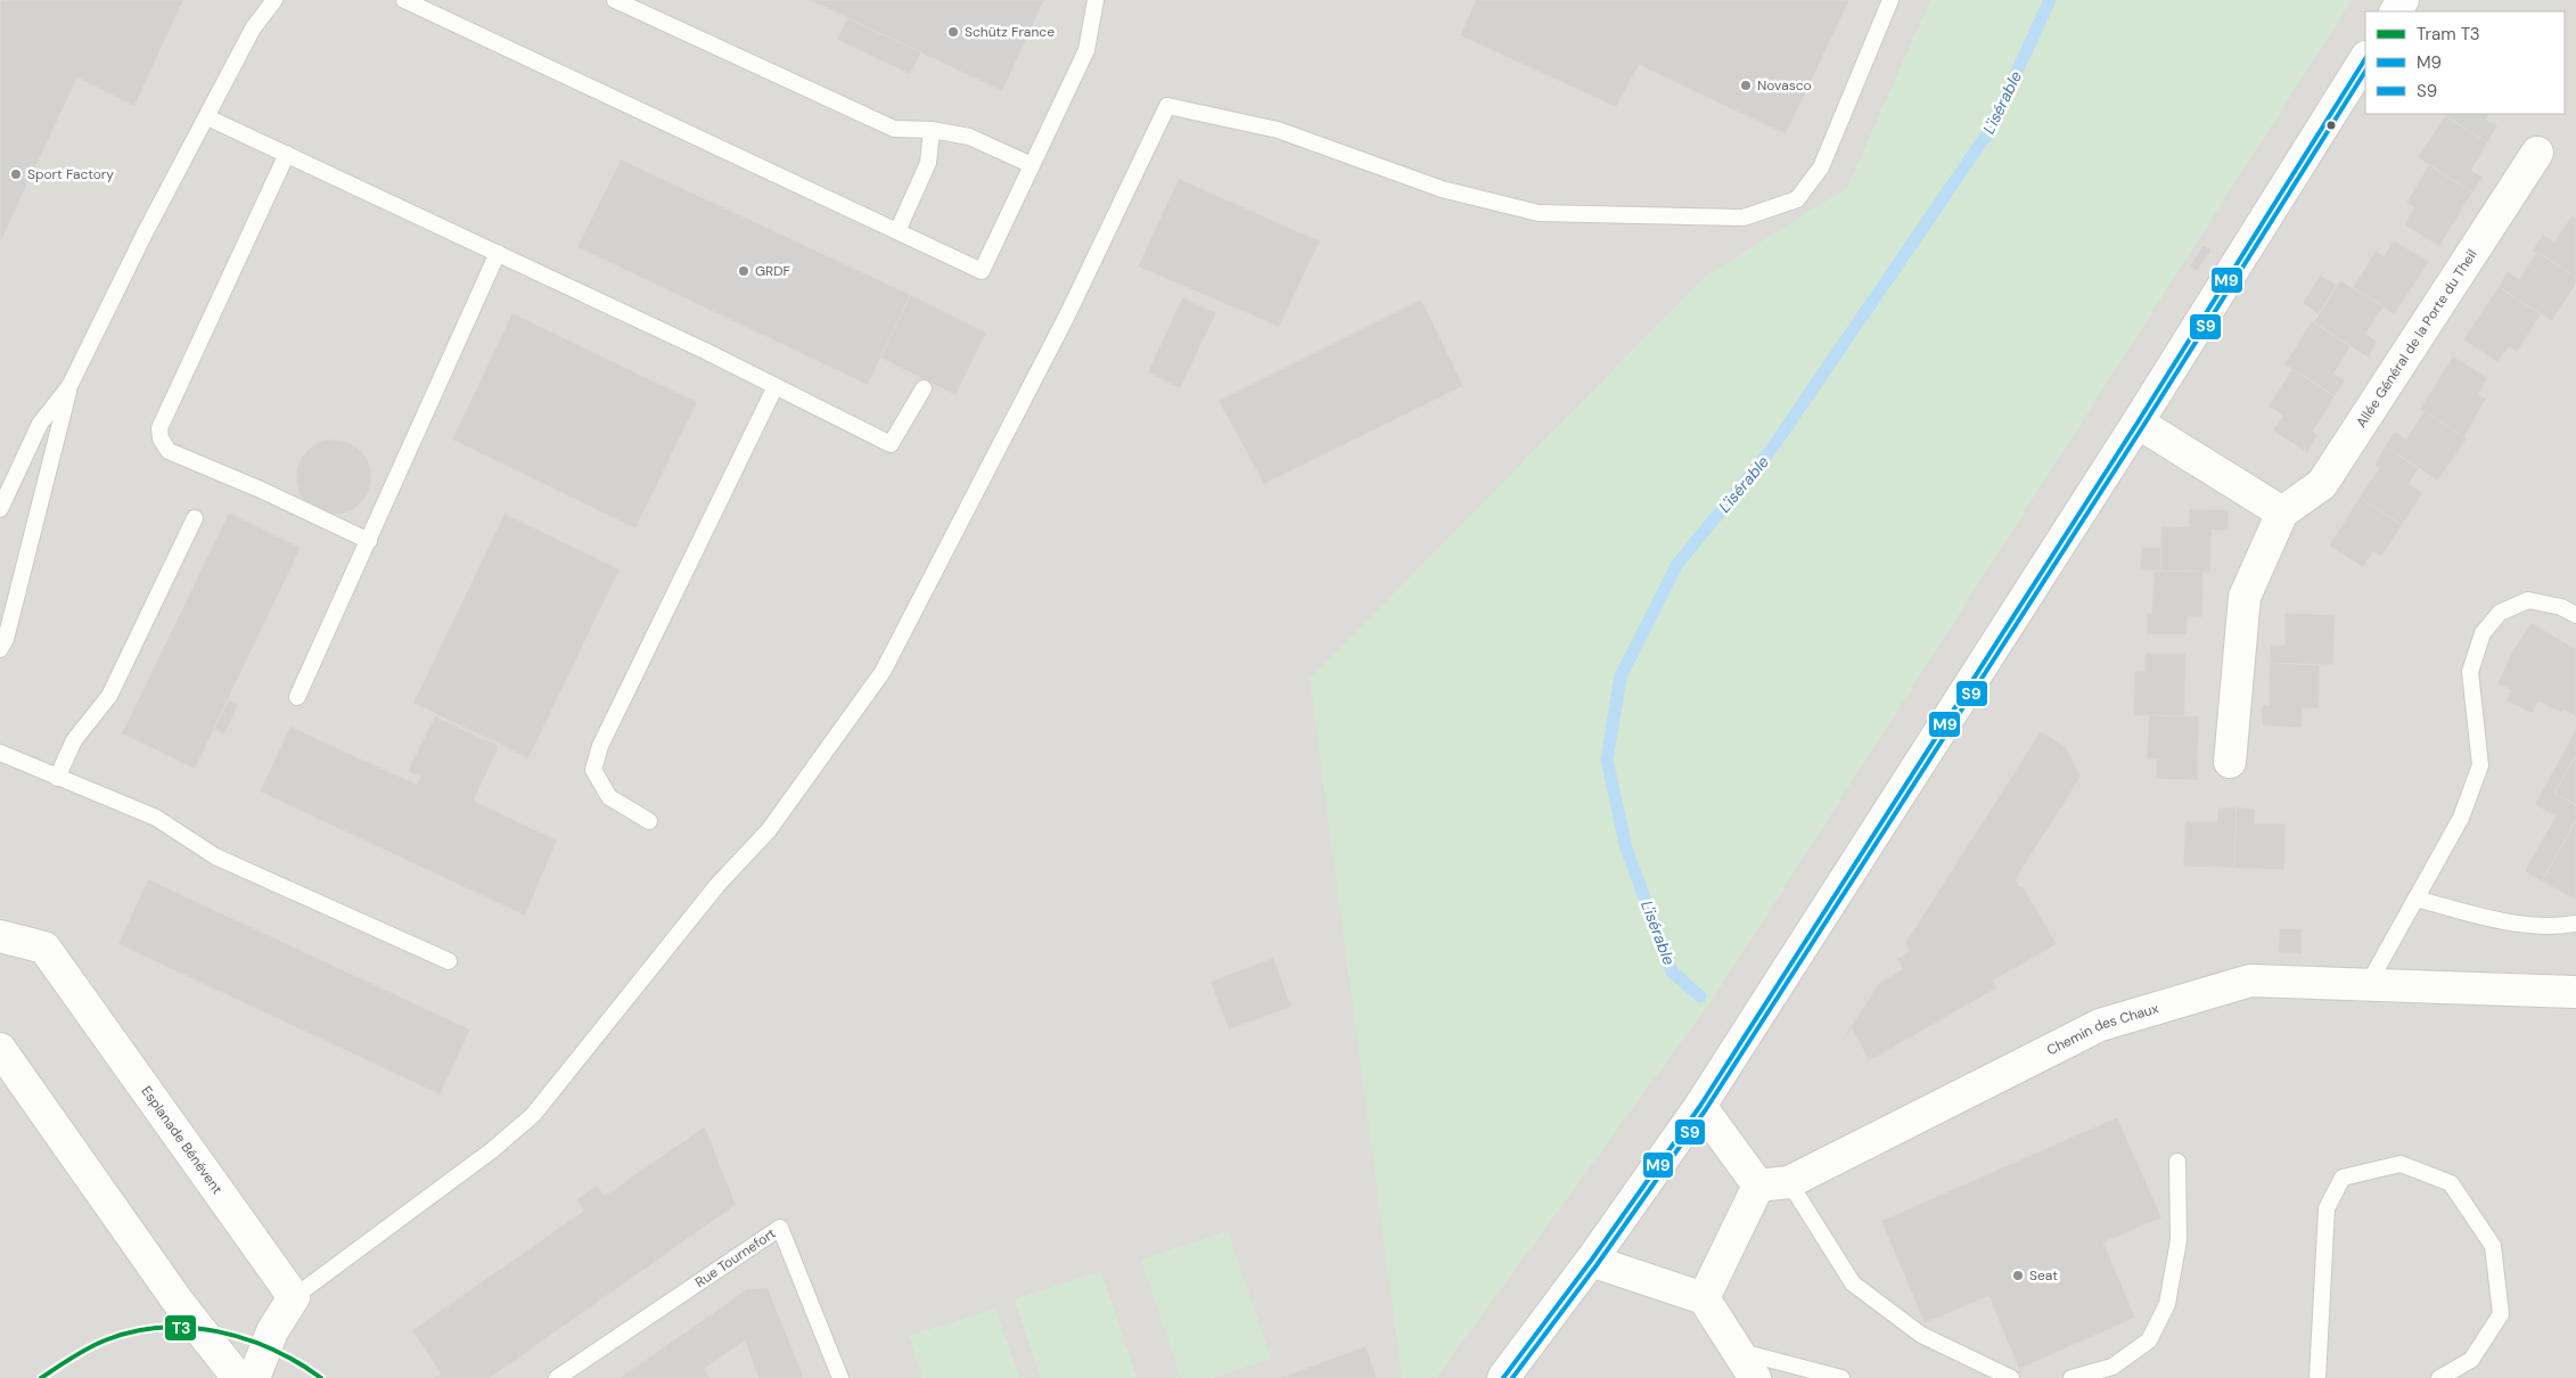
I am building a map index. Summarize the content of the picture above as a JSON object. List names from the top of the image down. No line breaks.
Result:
{"streets":{"street":["Allée Général de la Porte du Theil","Chemin des Chaux","Esplanade Bénévent"],"lane":["Rue Tournefort"]},"water":["L'isérable"],"places":["Schütz France","Novasco","Sport Factory","GRDF","Seat"],"lines":["transit line M9","transit line S9","tram line T3"],"legend":["Tram T3","M9","S9"]}
